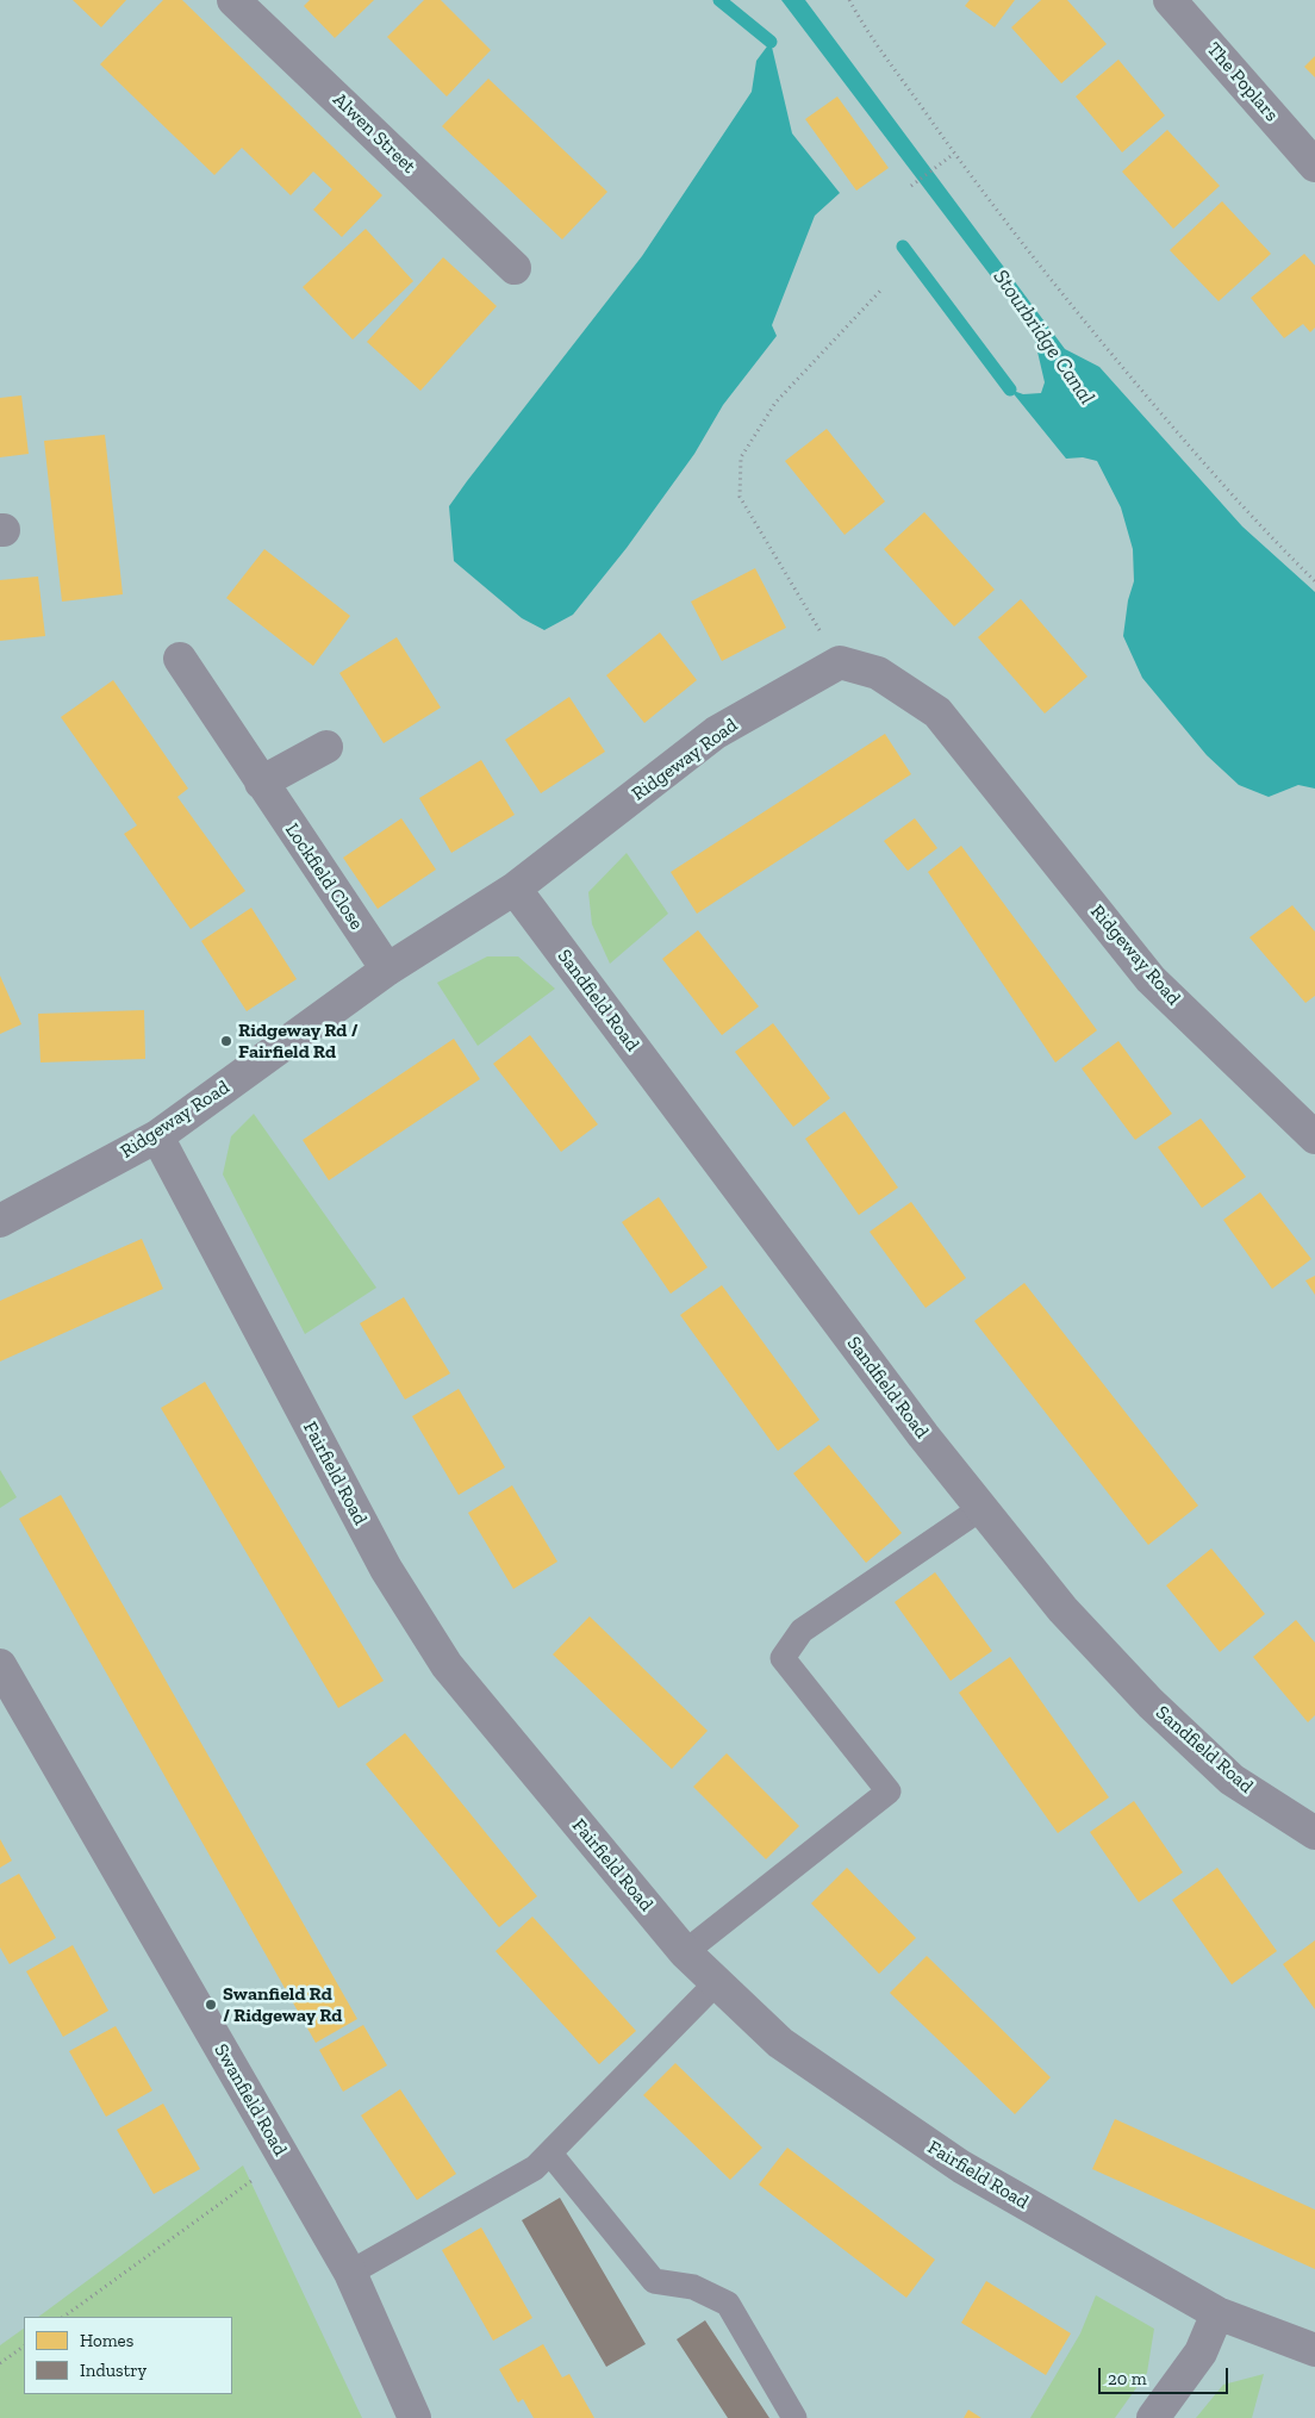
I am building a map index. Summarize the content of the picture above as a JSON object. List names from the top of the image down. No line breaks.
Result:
{"streets":{"street":["The Poplars","Alwen Street","Ridgeway Road","Lockfield Close","Sandfield Road","Fairfield Road","Swanfield Road"]},"crossings":[["Ridgeway Road","Lockfield Close"],["Ridgeway Road","Sandfield Road"],["Ridgeway Road","Fairfield Road"]],"water":["Stourbridge Canal"],"places":["Ridgeway Rd / Fairfield Rd","Swanfield Rd / Ridgeway Rd"],"legend":["Homes","Industry"],"scale_bar":"20 m"}
